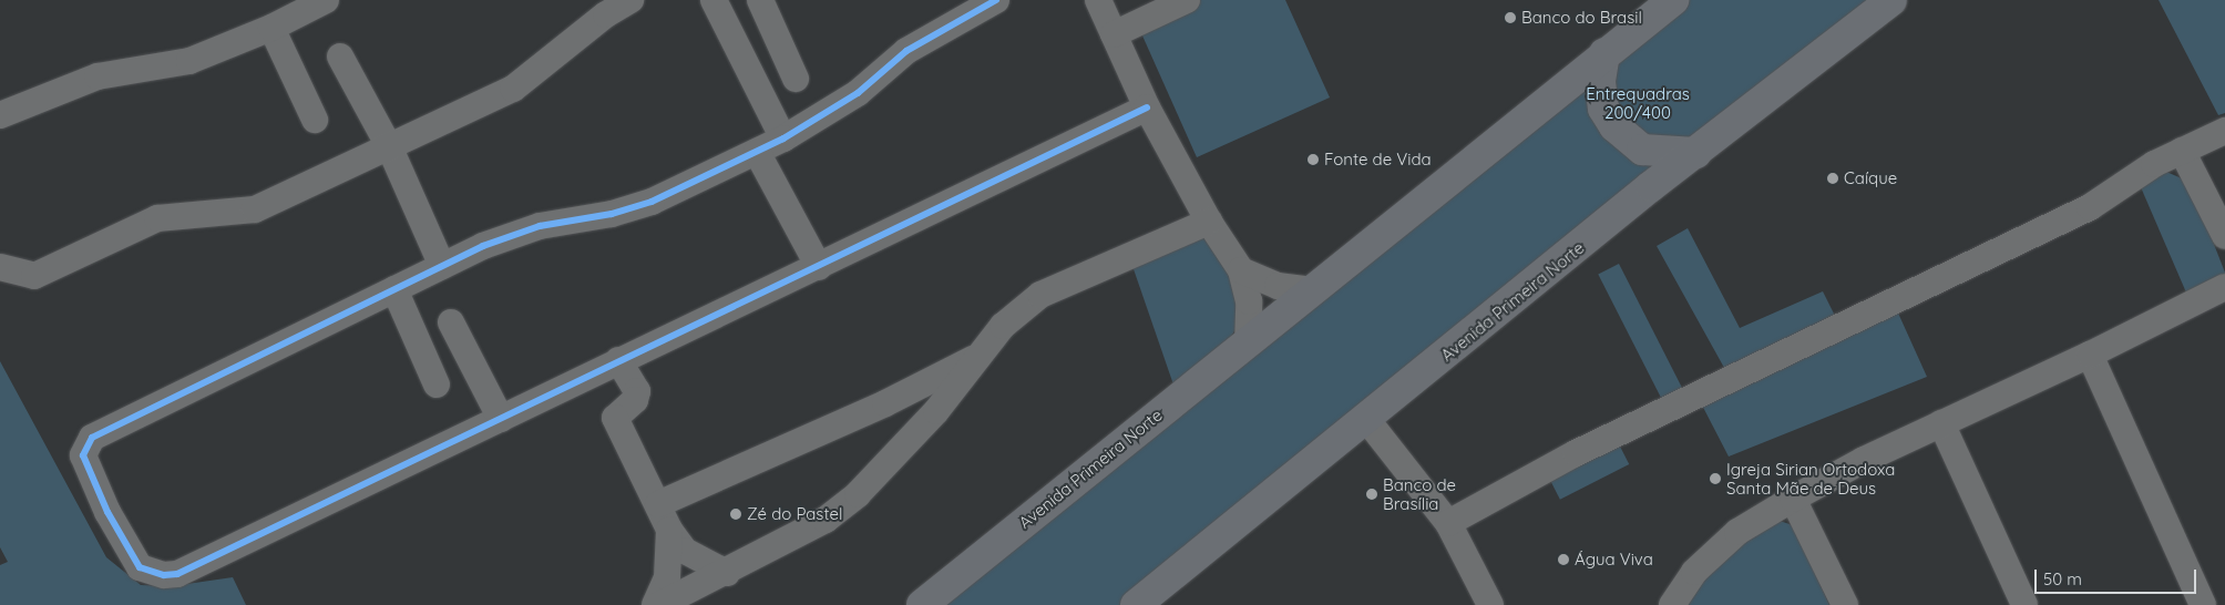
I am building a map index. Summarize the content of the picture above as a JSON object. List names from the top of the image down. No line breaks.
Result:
{"streets":{"main road":["Avenida Primeira Norte"]},"parks":["Entrequadras 200/400"],"places":["Banco do Brasil","Fonte de Vida","Caíque","Igreja Sirian Ortodoxa Santa Mãe de Deus","Banco de Brasília","Zé do Pastel","Água Viva"],"scale_bar":"50 m"}
